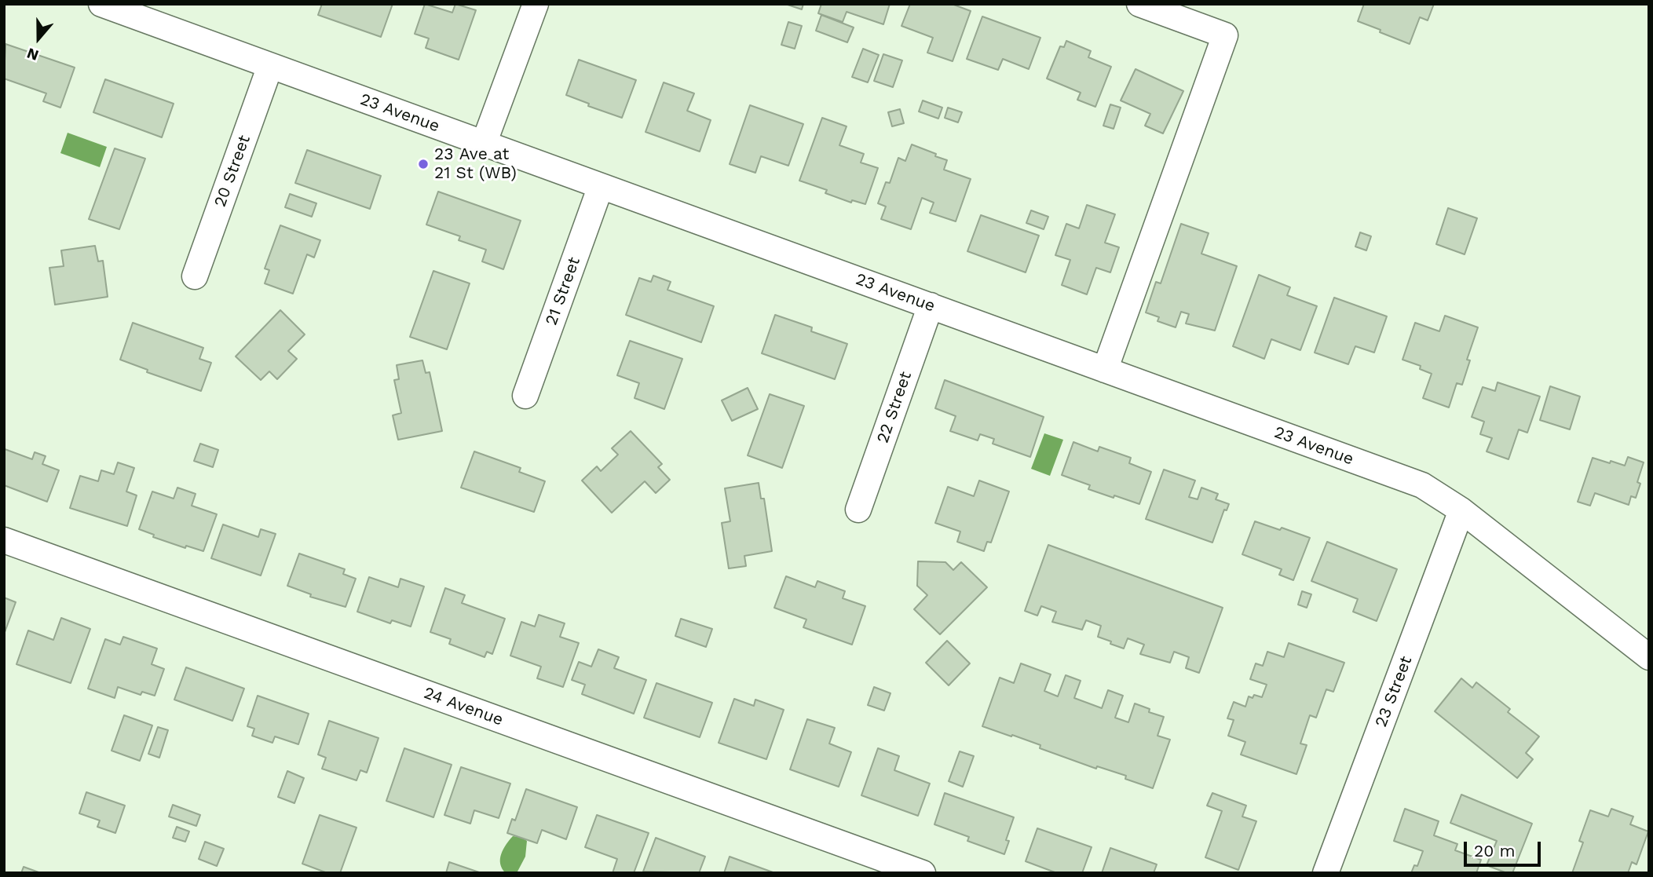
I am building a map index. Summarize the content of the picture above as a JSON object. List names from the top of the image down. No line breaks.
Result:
{"streets":{"street":["23 Avenue","20 Street","21 Street","22 Street","23 Street","24 Avenue"]},"crossings":[["23 Avenue","20 Street"],["23 Avenue","21 Street"],["23 Avenue","22 Street"],["23 Avenue","23 Street"]],"places":["23 Ave at 21 St (WB)"],"scale_bar":"20 m","north":"bottom"}
